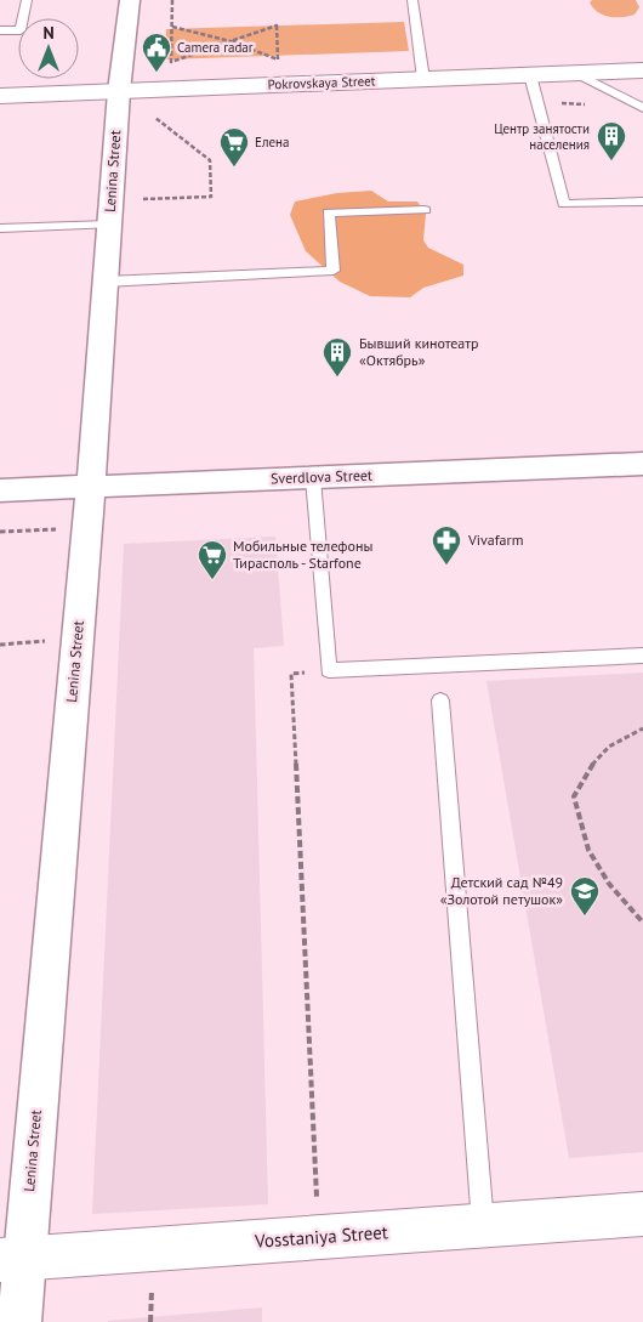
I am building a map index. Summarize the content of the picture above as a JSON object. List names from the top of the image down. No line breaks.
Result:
{"streets":{"main road":["Pokrovskaya Street","Vosstaniya Street"],"street":["Lenina Street","Sverdlova Street"]},"crossings":[["Pokrovskaya Street","Lenina Street"],["Lenina Street","Sverdlova Street"],["Lenina Street","Vosstaniya Street"]],"places":{"public building":["Camera radar"],"building":["Центр занятости населения","Бывший кинотеатр «Октябрь»"],"supermarket":["Елена","Мобильные телефоны Тирасполь - Starfone"],"pharmacy":["Vivafarm"],"school or university":["Детский сад №49 «Золотой петушок»"]},"north":"top"}
